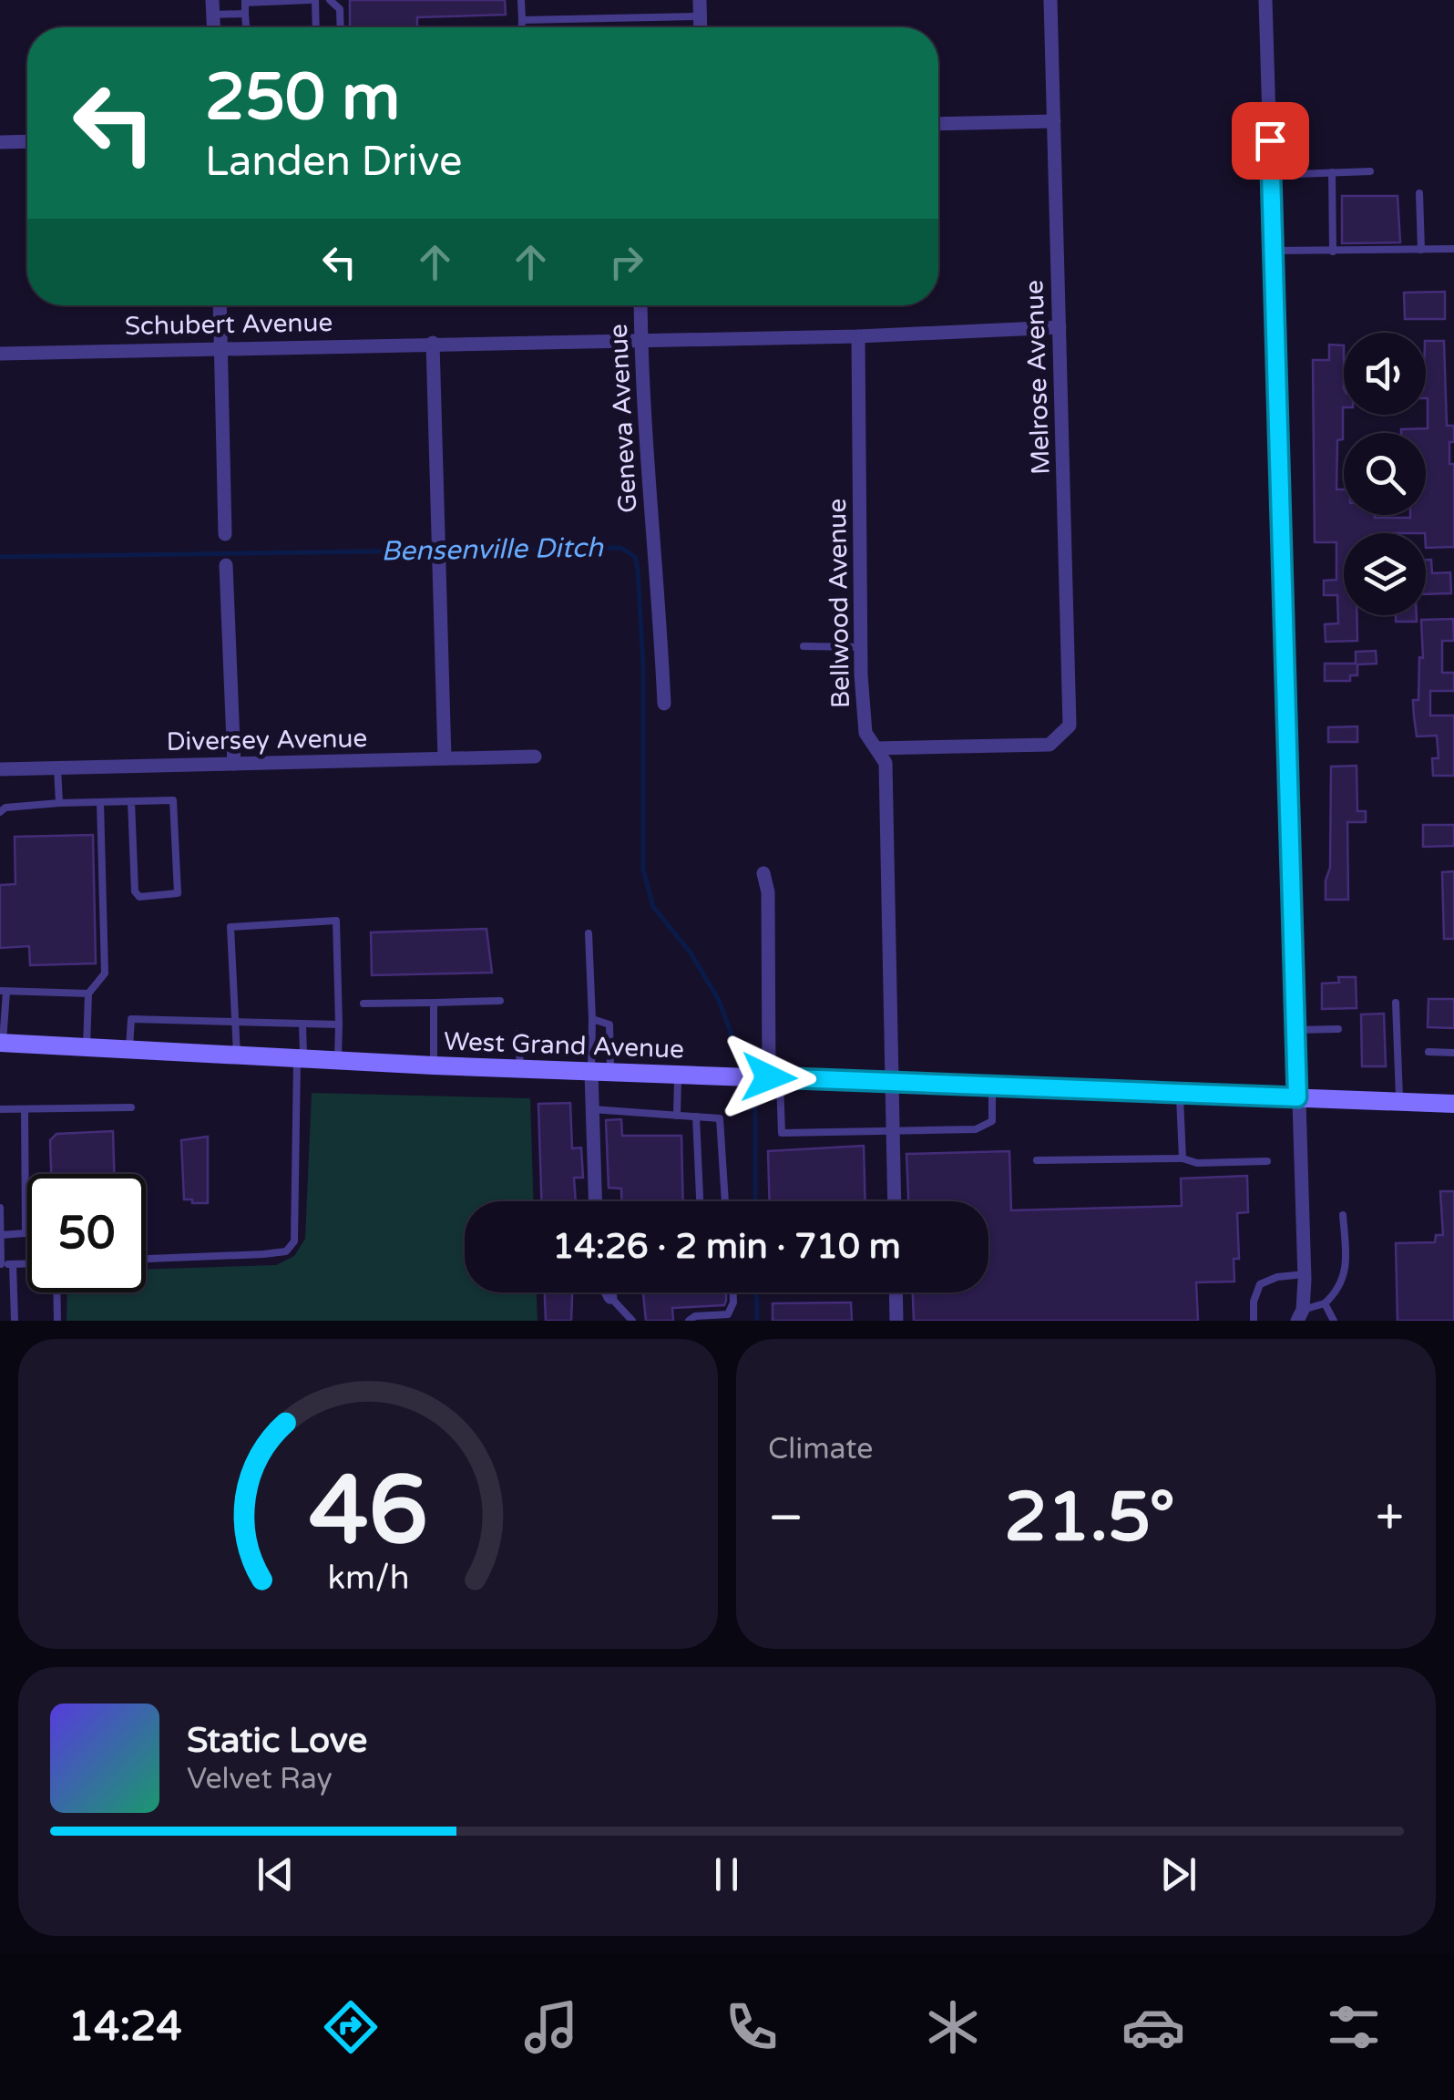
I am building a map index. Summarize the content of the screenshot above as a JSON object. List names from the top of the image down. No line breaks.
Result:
{"streets":{"main road":["West Grand Avenue"],"street":["Schubert Avenue","Melrose Avenue","Geneva Avenue","Bellwood Avenue","Diversey Avenue"]},"crossings":[["Schubert Avenue","Melrose Avenue"],["Schubert Avenue","Geneva Avenue"],["Schubert Avenue","Bellwood Avenue"],["Melrose Avenue","Bellwood Avenue"],["Bellwood Avenue","West Grand Avenue"]],"water":["Bensenville Ditch"],"page":{"turn":["250 m","Landen Drive"],"limit":"50","trip":"14:26 · 2 min · 710 m","tile":"Climate","heat":["−","21.5°","+"],"song":["Static Love","Velvet Ray"],"tabs":"14:24","gauge":["46","km/h"]}}
